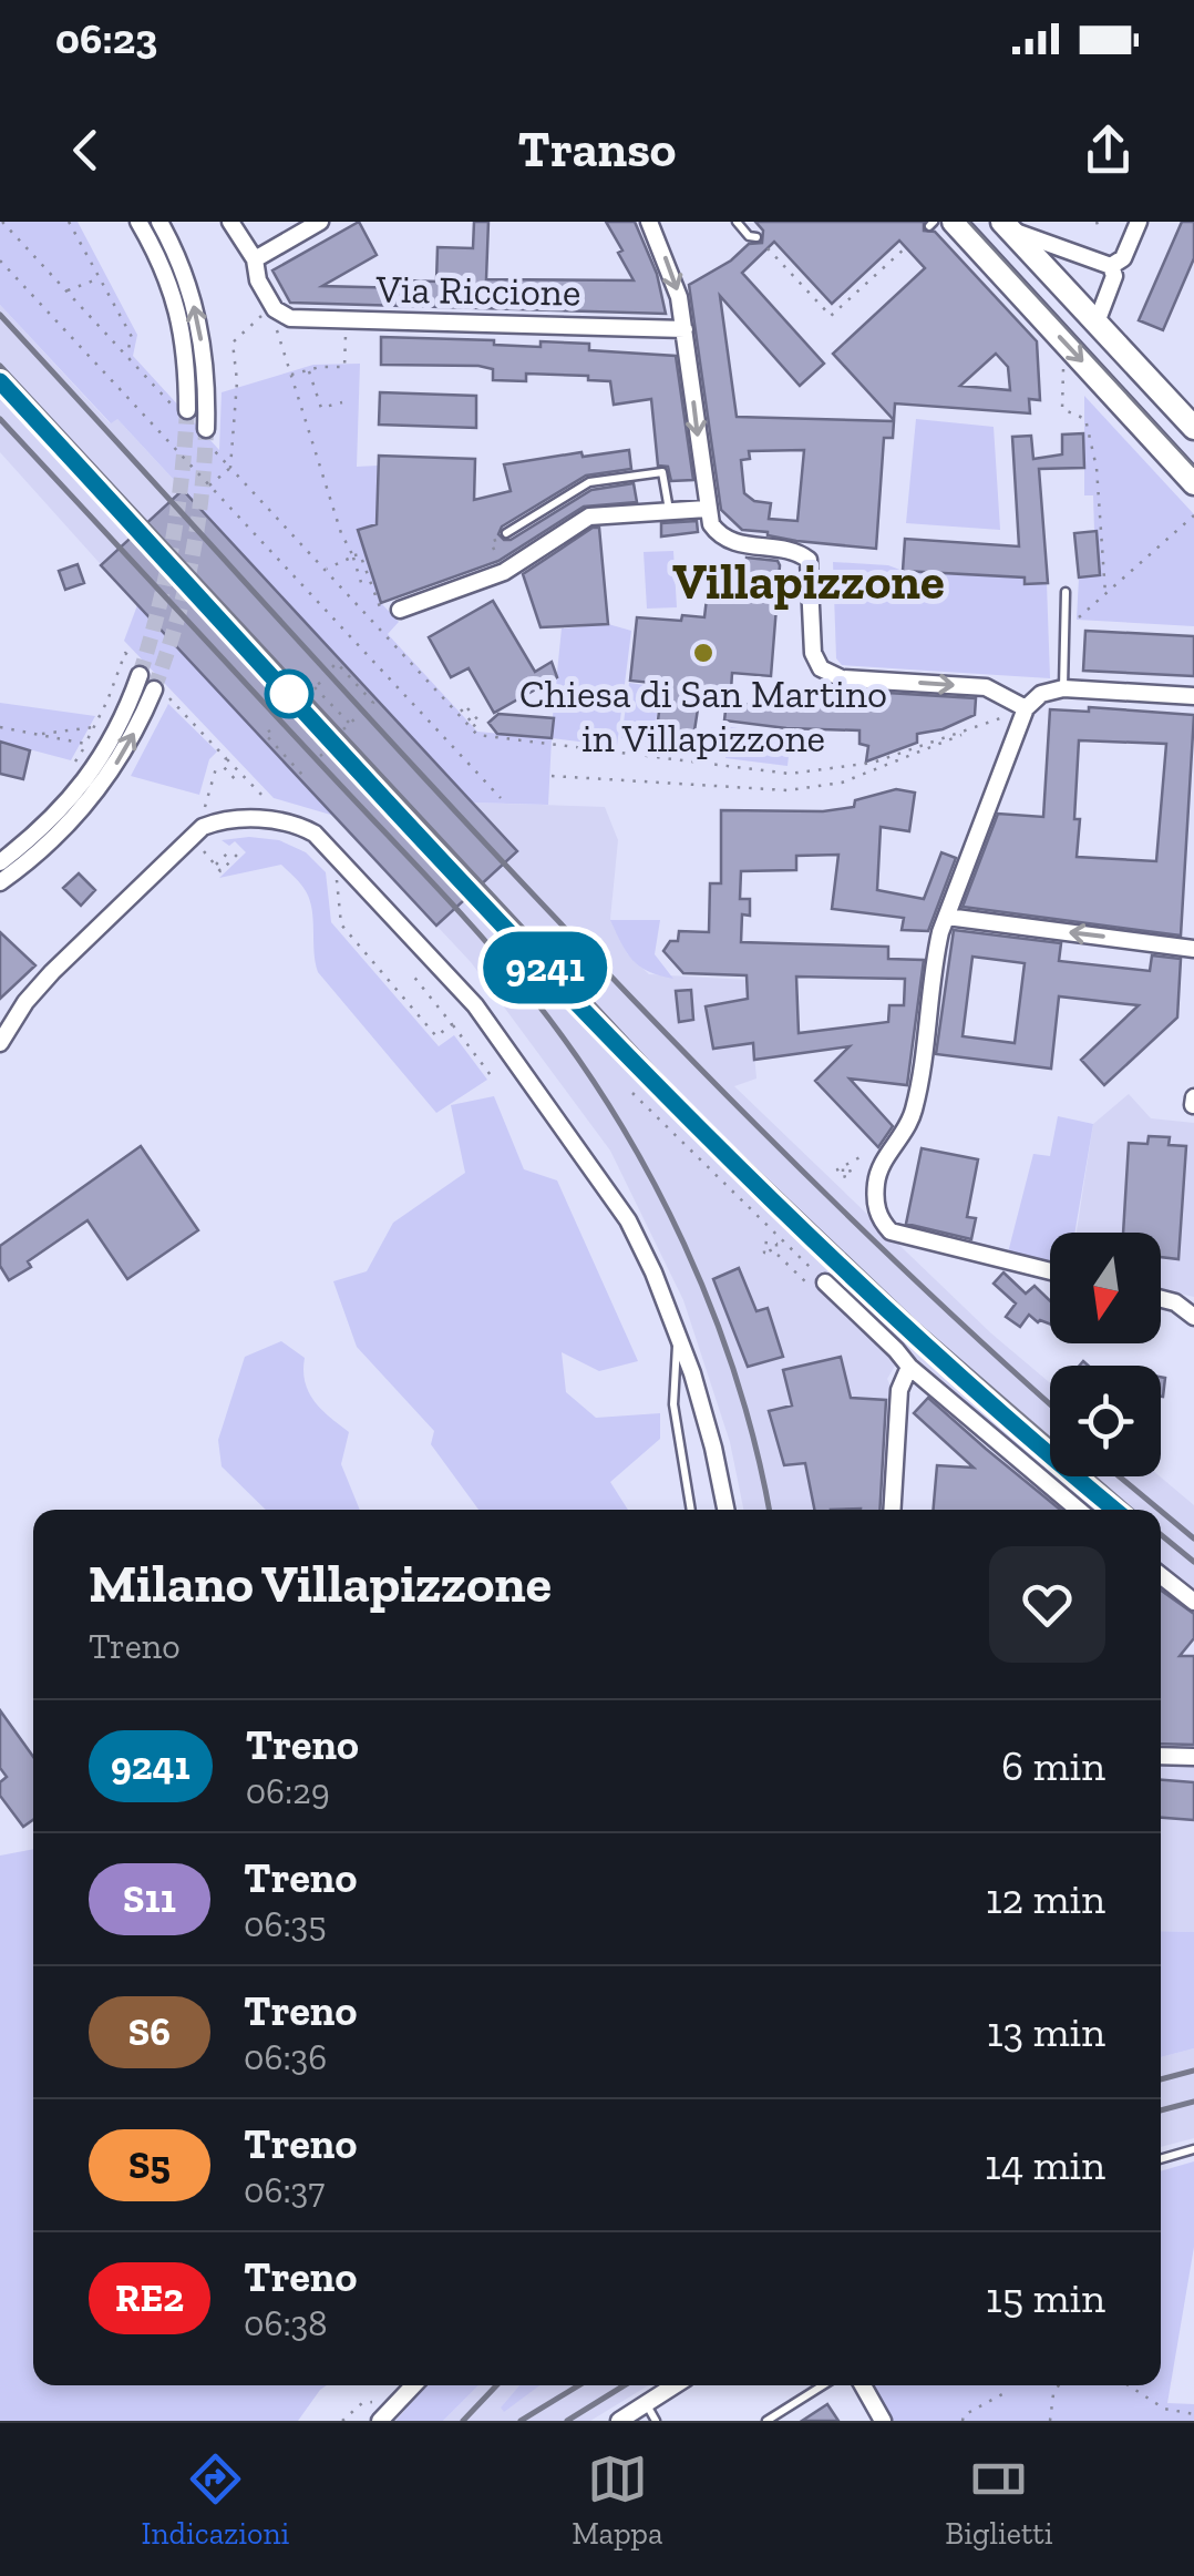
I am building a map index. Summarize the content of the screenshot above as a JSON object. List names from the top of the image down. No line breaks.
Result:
{"streets":{"street":["Via Riccione"]},"districts":["Villapizzone"],"places":["Chiesa di San Martino in Villapizzone"],"north":"bottom","page":{"status":"06:23","header":"Transo","on_map":"9241","heading":["Milano Villapizzone","Treno"],"list":[{"mark":"9241","name":"Treno","note":"06:29","value":"6 min"},{"mark":"S11","name":"Treno","note":"06:35","value":"12 min"},{"mark":"S6","name":"Treno","note":"06:36","value":"13 min"},{"mark":"S5","name":"Treno","note":"06:37","value":"14 min"},{"mark":"RE2","name":"Treno","note":"06:38","value":"15 min"}],"tabs":["Indicazioni","Mappa","Biglietti"]}}
